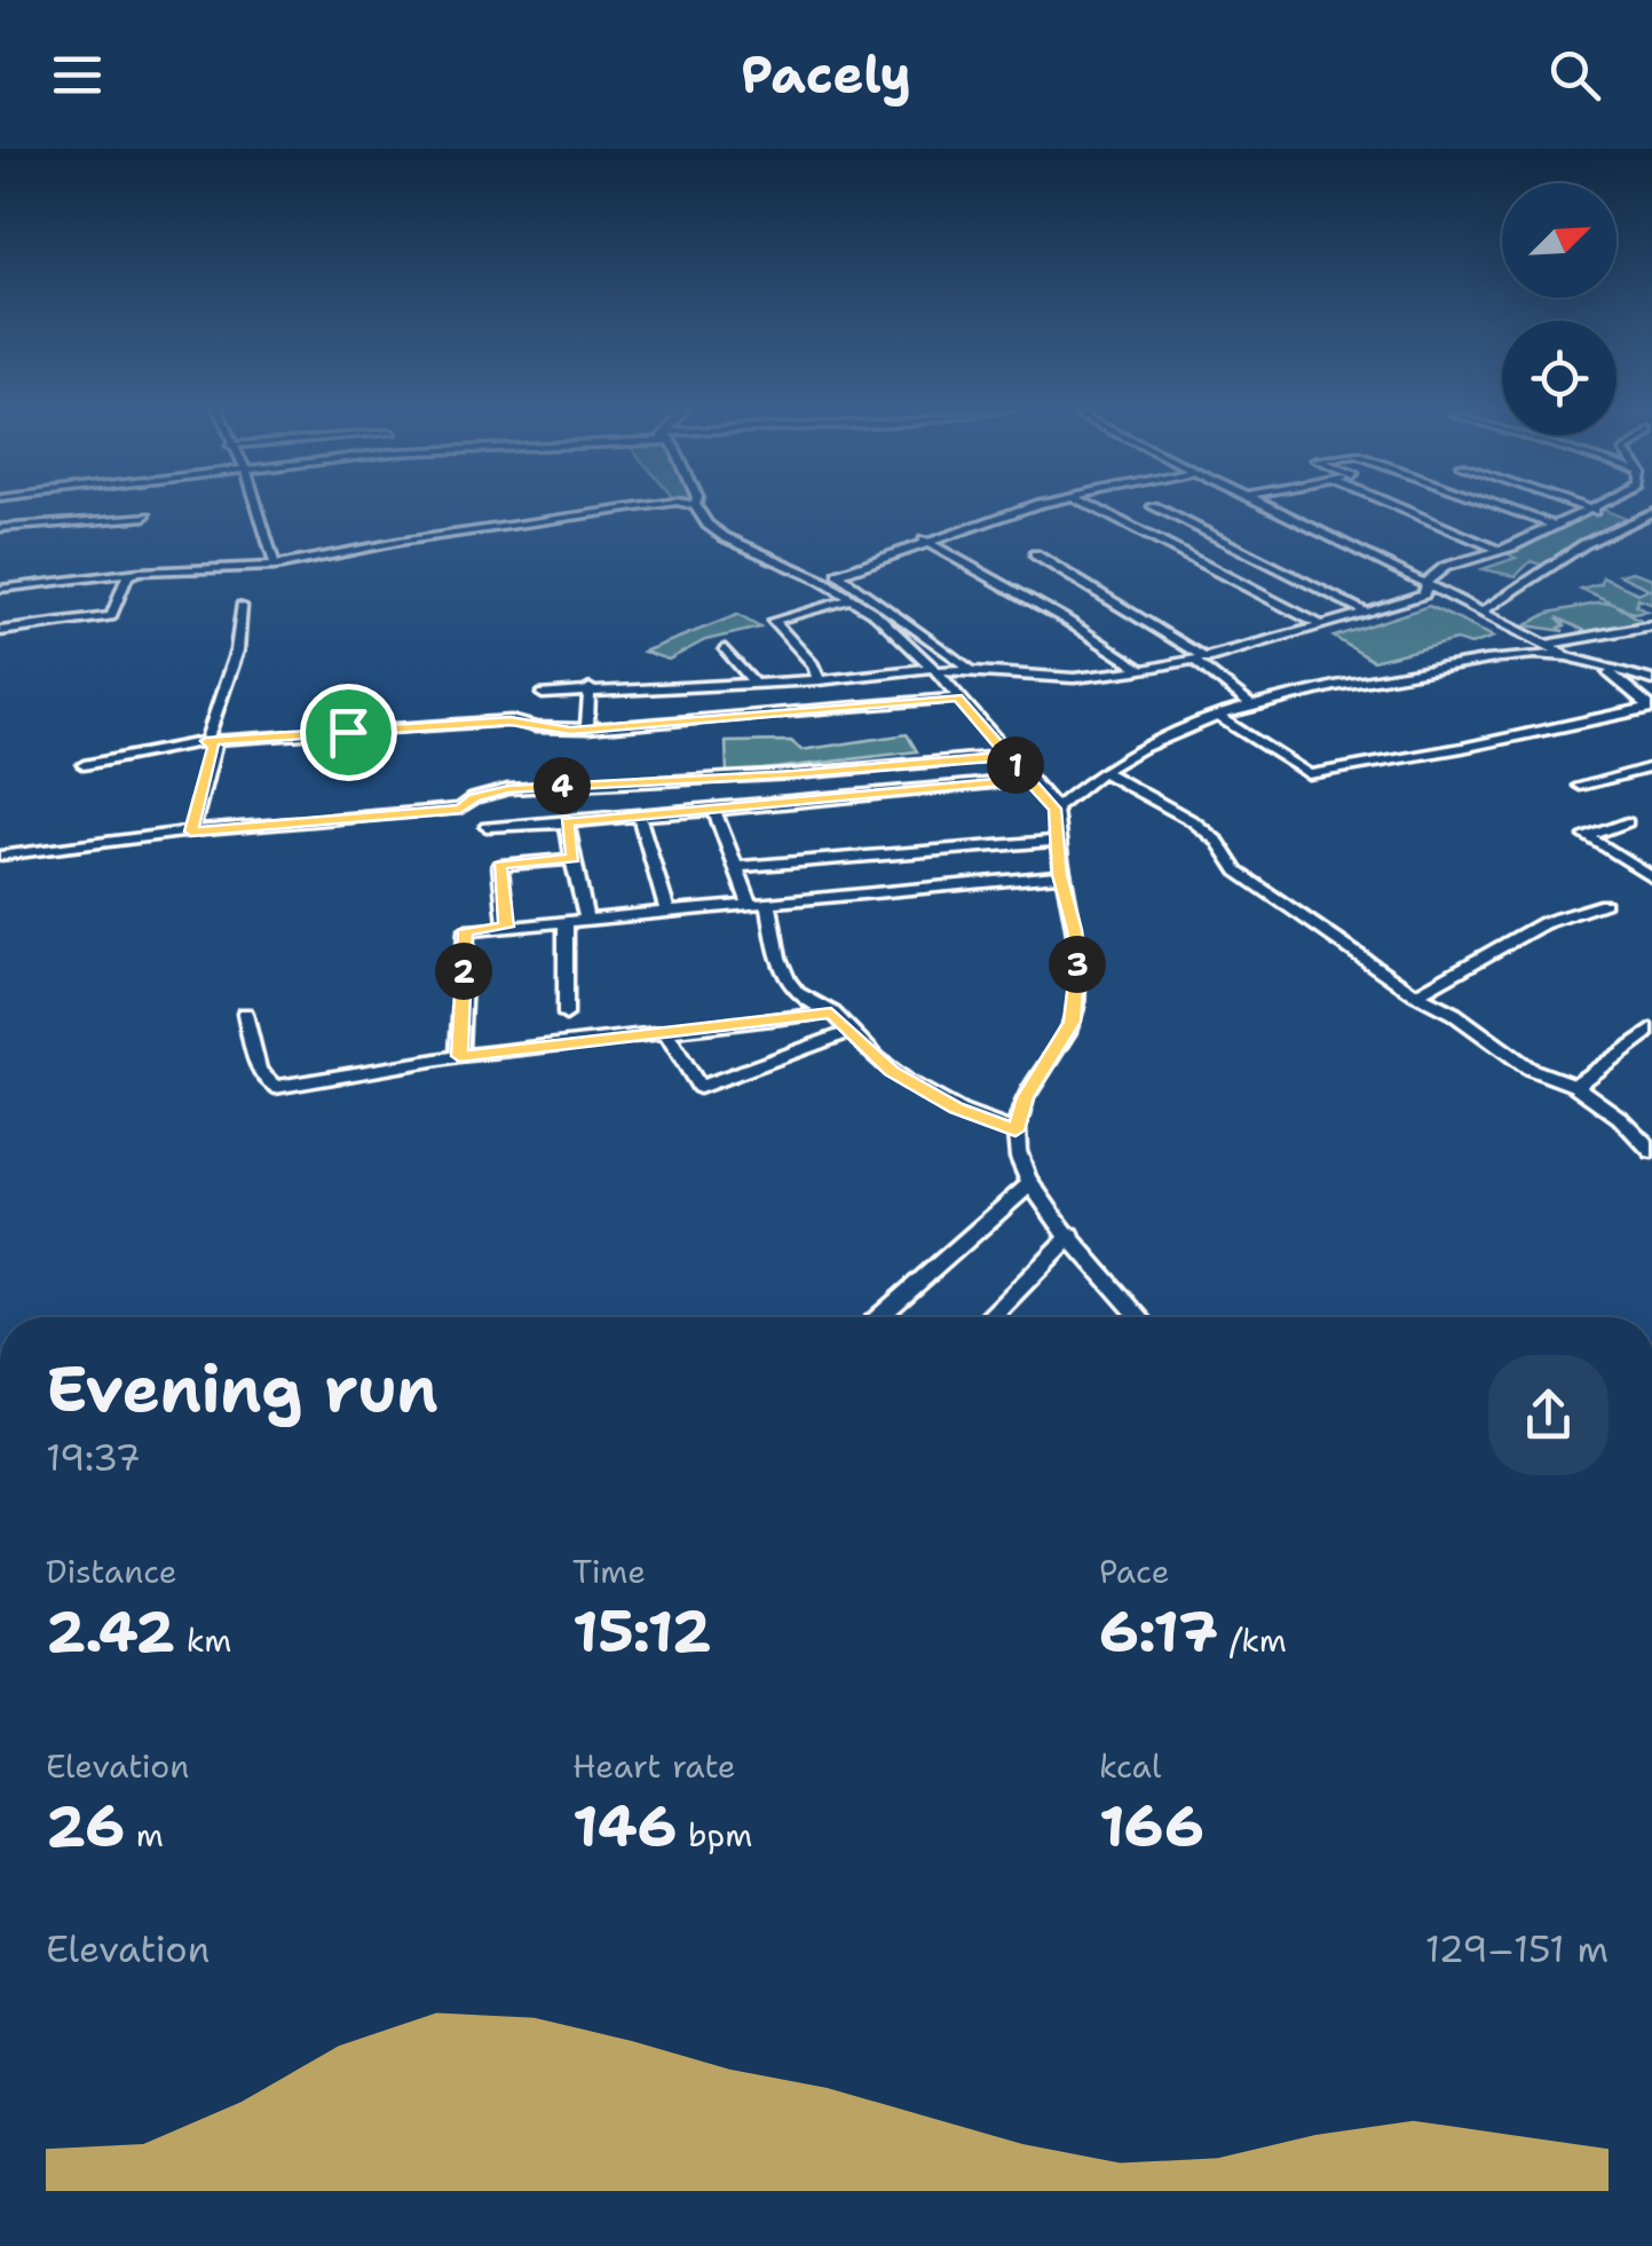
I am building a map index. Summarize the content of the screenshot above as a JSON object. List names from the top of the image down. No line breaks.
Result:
{"north":"top right","page":{"header":"Pacely","pins":["1","4","3","2"],"heading":["Evening run","19:37"],"stats":[["Distance","2.42 km"],["Time","15:12"],["Pace","6:17 /km"],["Elevation","26 m"],["Heart rate","146 bpm"],["kcal","166"]],"chart":["Elevation","129–151 m"]}}
